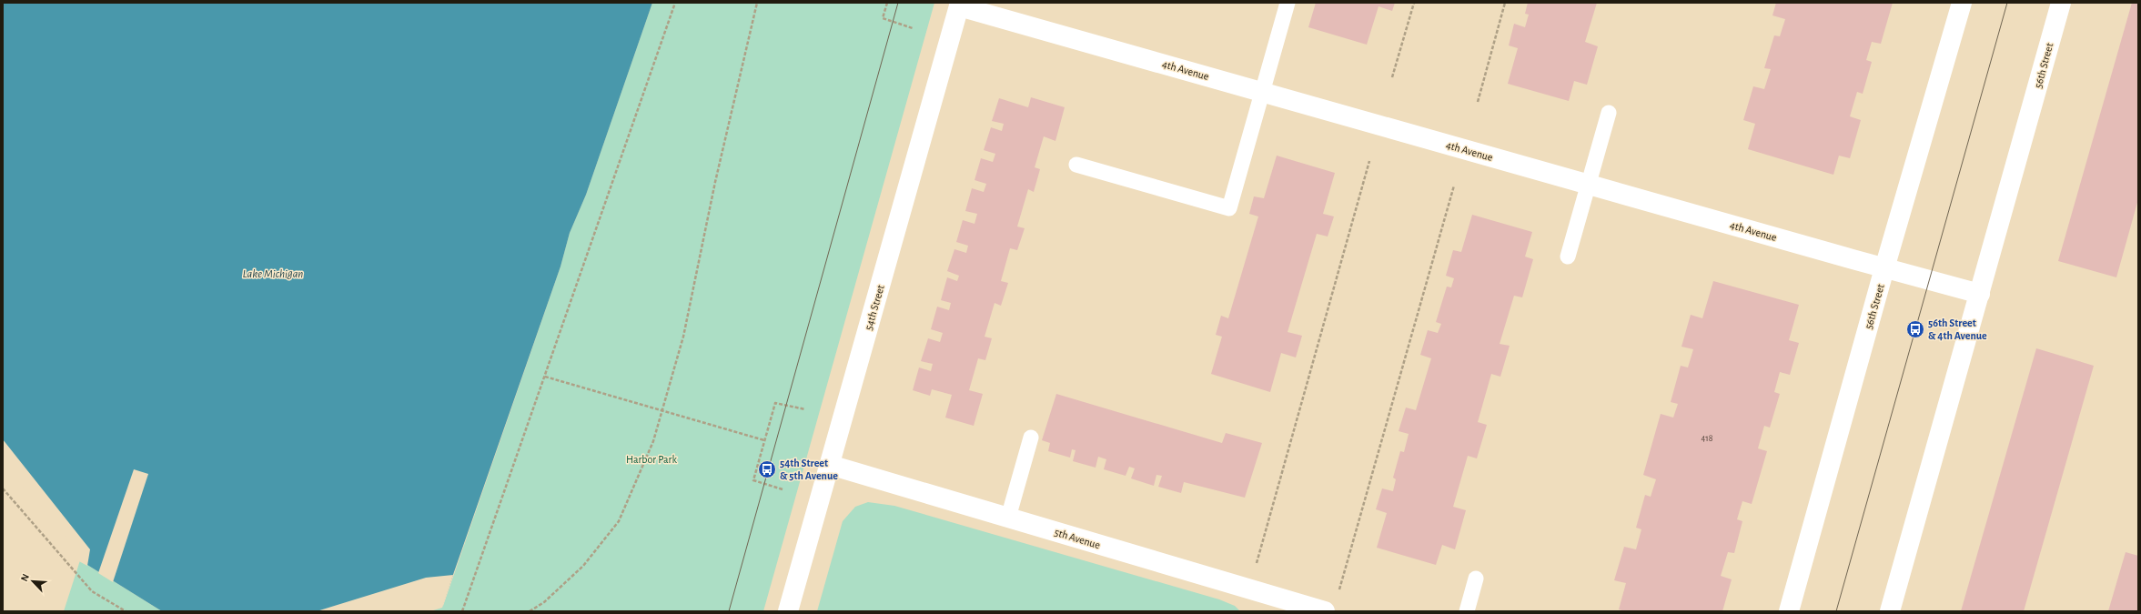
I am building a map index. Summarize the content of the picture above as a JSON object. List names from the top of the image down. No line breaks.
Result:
{"streets":{"street":["56th Street","4th Avenue","54th Street","5th Avenue"]},"crossings":[["56th Street","4th Avenue"],["4th Avenue","54th Street"],["54th Street","5th Avenue"]],"water":["Lake Michigan"],"parks":["Harbor Park"],"places":{"bus stop":["56th Street & 4th Avenue","54th Street & 5th Avenue"]},"house_numbers":["418"],"north":"top left"}
